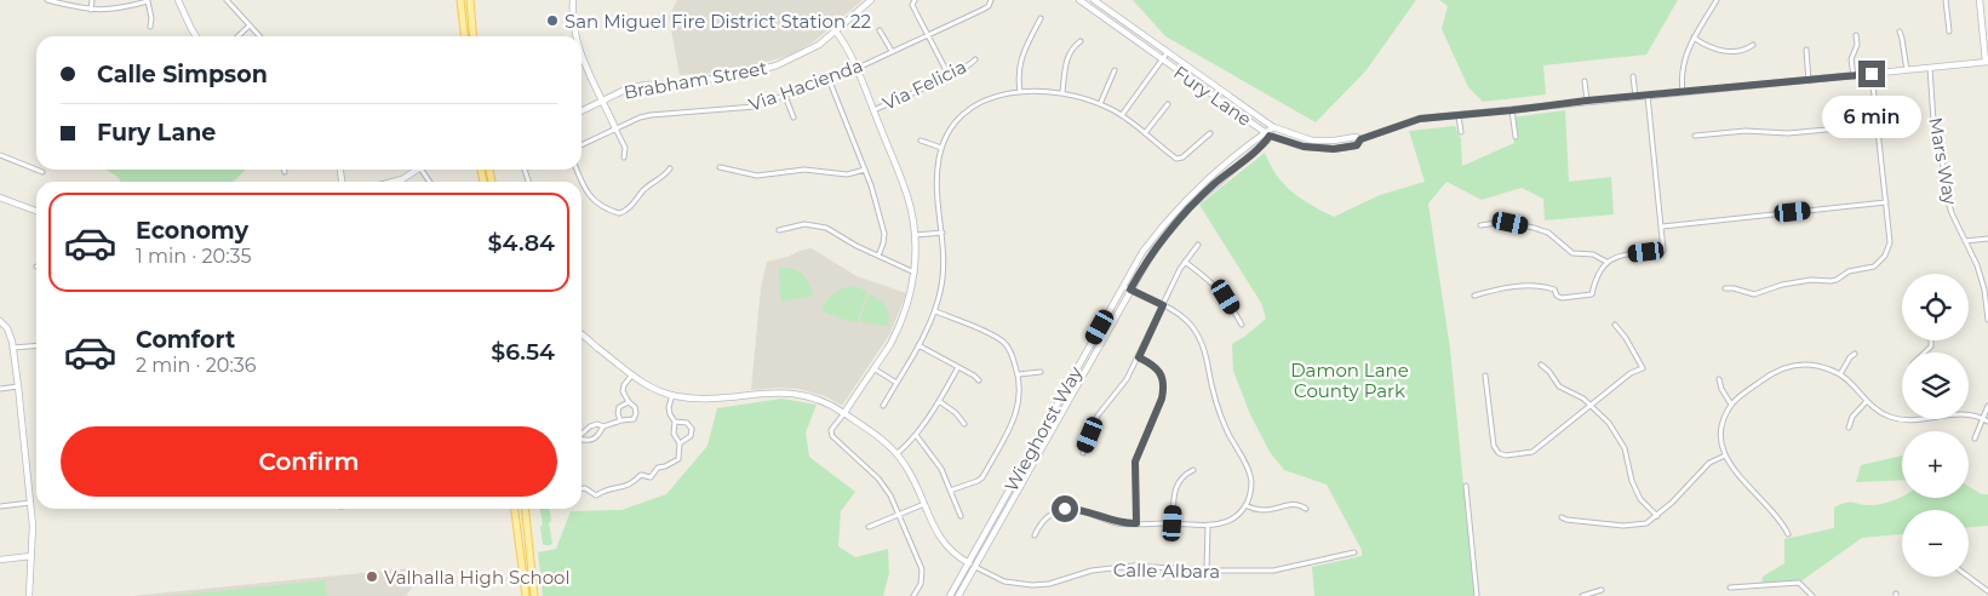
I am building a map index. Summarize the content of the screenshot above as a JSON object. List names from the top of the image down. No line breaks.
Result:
{"streets":{"street":["Brabham Street","Via Hacienda","Via Felicia","Fury Lane","Mars Way","Wieghorst Way","Calle Albara"]},"crossings":[["Fury Lane","Mars Way"],["Fury Lane","Wieghorst Way"],["Wieghorst Way","Calle Albara"]],"parks":["Damon Lane County Park"],"places":["San Miguel Fire District Station 22","Valhalla High School"],"page":{"banner":["Calle Simpson","Fury Lane"],"bubble":"6 min","list":[{"name":"Economy","note":"1 min · 20:35","value":"$4.84"},{"name":"Comfort","note":"2 min · 20:36","value":"$6.54"}],"map_buttons":["+","−"],"buttons":"Confirm"}}
